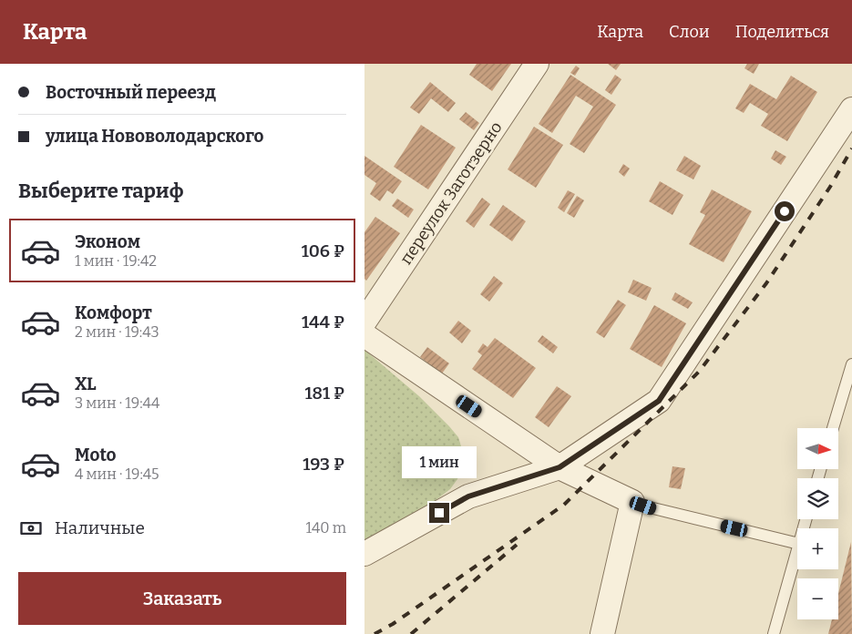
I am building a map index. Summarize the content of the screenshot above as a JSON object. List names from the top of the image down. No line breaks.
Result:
{"streets":{"street":["переулок Заготзерно"]},"north":"right","page":{"header":"Карта","nav":["Карта","Слои","Поделиться"],"banner":["Восточный переезд","улица Нововолодарского"],"heading":"Выберите тариф","list":[{"name":"Эконом","note":"1 мин · 19:42","value":"106 ₽"},{"name":"Комфорт","note":"2 мин · 19:43","value":"144 ₽"},{"name":"XL","note":"3 мин · 19:44","value":"181 ₽"},{"name":"Moto","note":"4 мин · 19:45","value":"193 ₽"}],"map_buttons":["+","−"],"bubble":"1 мин","pay":["Наличные","140 m"],"buttons":"Заказать"}}
